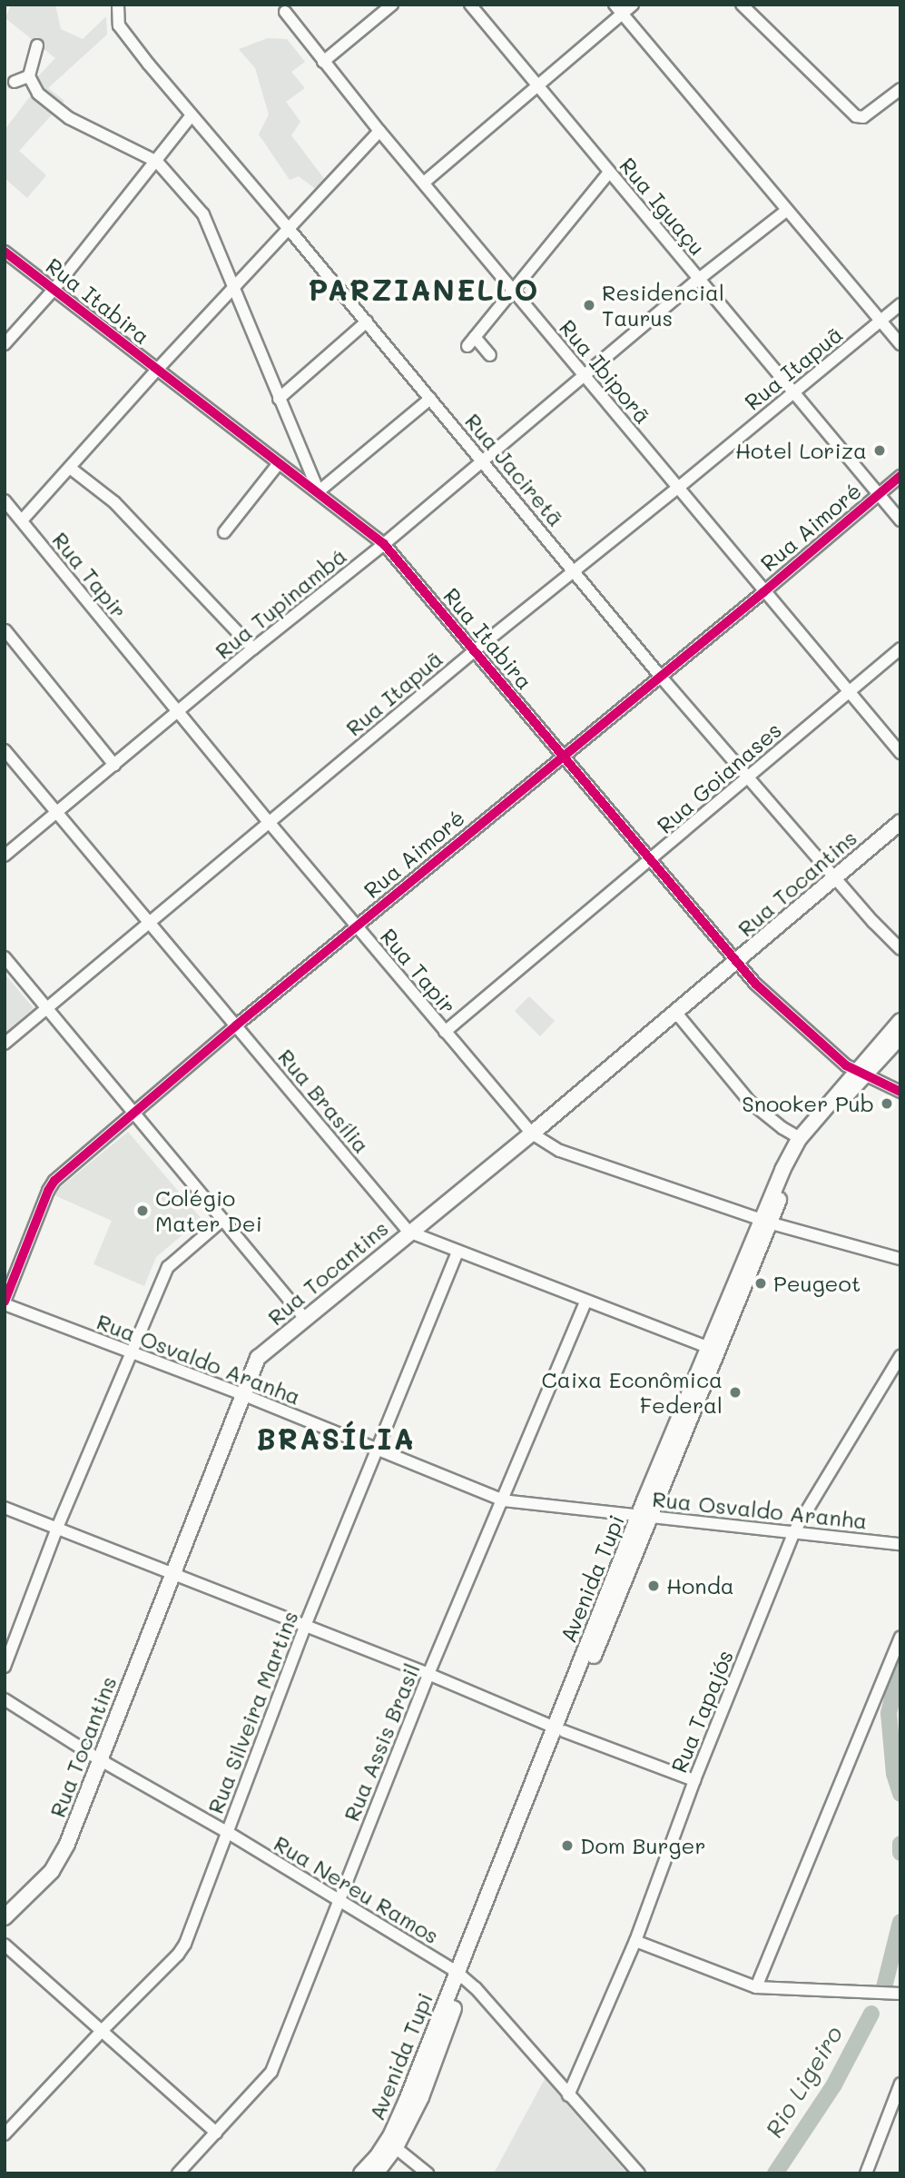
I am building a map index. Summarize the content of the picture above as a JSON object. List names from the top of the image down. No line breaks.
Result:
{"streets":{"main road":["Rua Tocantins","Avenida Tupi"],"street":["Rua Iguaçu","Rua Itabira","Rua Itapuã","Rua Ibiporã","Rua Jaciretã","Rua Aimoré","Rua Tapir","Rua Tupinambá","Rua Goianases","Rua Brasília","Rua Osvaldo Aranha","Rua Tapajós","Rua Silveira Martins","Rua Assis Brasil","Rua Nereu Ramos"]},"crossings":[["Rua Iguaçu","Rua Itapuã"],["Rua Iguaçu","Rua Aimoré"],["Rua Iguaçu","Rua Tupinambá"],["Rua Itabira","Rua Itapuã"],["Rua Itabira","Rua Aimoré"],["Rua Itabira","Rua Tupinambá"],["Rua Itabira","Rua Goianases"],["Rua Itabira","Rua Tocantins"],["Rua Itabira","Avenida Tupi"],["Rua Itapuã","Rua Ibiporã"],["Rua Itapuã","Rua Jaciretã"],["Rua Itapuã","Rua Tapir"],["Rua Itapuã","Rua Brasília"],["Rua Ibiporã","Rua Aimoré"],["Rua Ibiporã","Rua Tupinambá"],["Rua Ibiporã","Rua Goianases"],["Rua Jaciretã","Rua Aimoré"],["Rua Jaciretã","Rua Tupinambá"],["Rua Jaciretã","Rua Goianases"],["Rua Jaciretã","Rua Tocantins"],["Rua Aimoré","Rua Tapir"],["Rua Aimoré","Rua Brasília"],["Rua Aimoré","Rua Osvaldo Aranha"],["Rua Tapir","Rua Tupinambá"],["Rua Tapir","Rua Goianases"],["Rua Tapir","Rua Tocantins"],["Rua Tapir","Avenida Tupi"],["Rua Tupinambá","Rua Brasília"],["Rua Tocantins","Rua Brasília"],["Rua Tocantins","Rua Osvaldo Aranha"],["Rua Tocantins","Rua Nereu Ramos"],["Rua Brasília","Avenida Tupi"],["Rua Brasília","Rua Silveira Martins"],["Rua Brasília","Rua Assis Brasil"],["Rua Osvaldo Aranha","Avenida Tupi"],["Rua Osvaldo Aranha","Rua Tapajós"],["Rua Osvaldo Aranha","Rua Silveira Martins"],["Rua Osvaldo Aranha","Rua Assis Brasil"],["Avenida Tupi","Rua Nereu Ramos"],["Rua Tapajós","Rua Nereu Ramos"],["Rua Silveira Martins","Rua Nereu Ramos"],["Rua Assis Brasil","Rua Nereu Ramos"]],"districts":["PARZIANELLO","BRASÍLIA"],"water":["Rio Ligeiro"],"places":["Residencial Taurus","Hotel Loriza","Snooker Pub","Colégio Mater Dei","Peugeot","Caixa Econômica Federal","Honda","Dom Burger"]}
